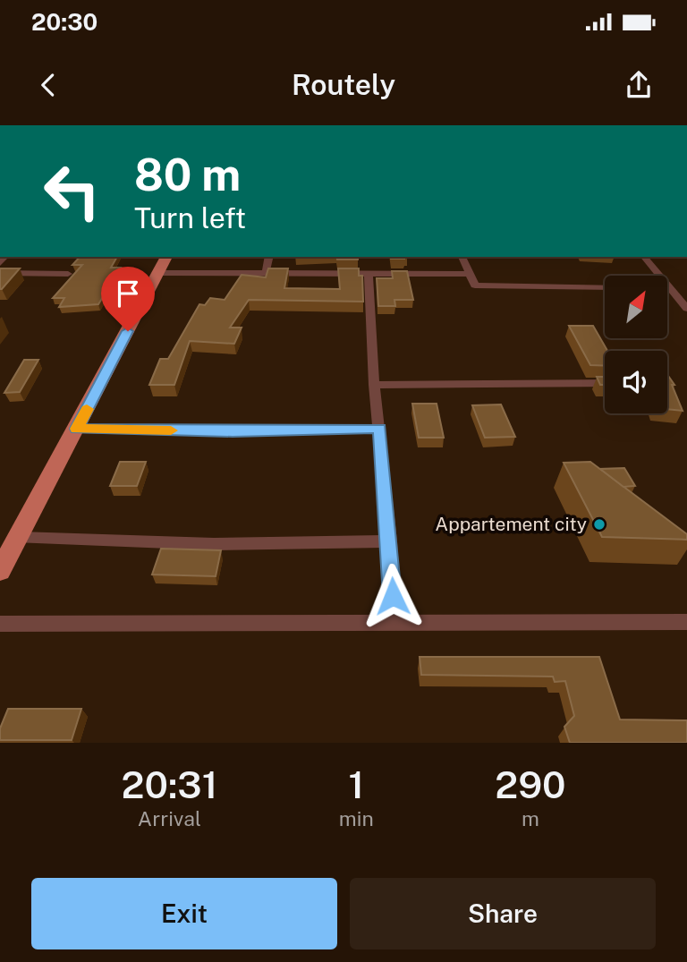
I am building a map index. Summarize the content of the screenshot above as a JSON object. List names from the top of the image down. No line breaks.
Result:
{"places":["Appartement city"],"north":"top right","page":{"status":"20:30","header":"Routely","turn":["80 m","Turn left"],"eta":["20:31","Arrival","1","min","290","m"],"buttons":["Exit","Share"]}}
